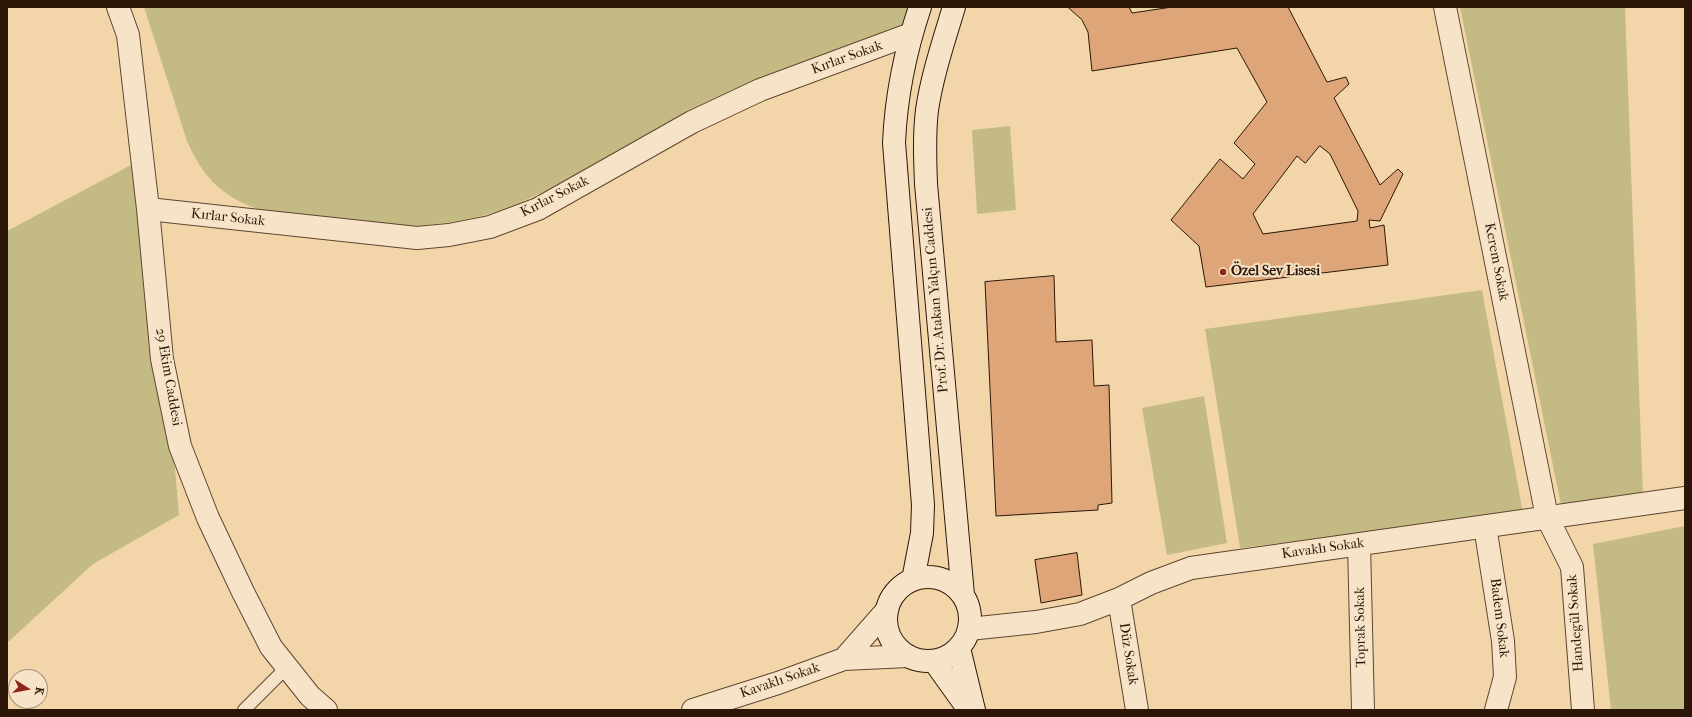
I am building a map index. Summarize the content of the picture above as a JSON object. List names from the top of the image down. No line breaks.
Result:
{"streets":{"street":["Kırlar Sokak","Kerem Sokak","Prof. Dr. Atakan Yalçın Caddesi","29 Ekim Caddesi","Kavaklı Sokak","Badem Sokak","Handegül Sokak","Toprak Sokak","Düz Sokak"]},"crossings":[["Kırlar Sokak","Prof. Dr. Atakan Yalçın Caddesi"],["Kırlar Sokak","29 Ekim Caddesi"],["Kerem Sokak","Kavaklı Sokak"],["Kerem Sokak","Handegül Sokak"],["Prof. Dr. Atakan Yalçın Caddesi","Kavaklı Sokak"],["Kavaklı Sokak","Badem Sokak"],["Kavaklı Sokak","Handegül Sokak"],["Kavaklı Sokak","Toprak Sokak"],["Kavaklı Sokak","Düz Sokak"]],"places":["Özel Sev Lisesi"],"north":"right"}
